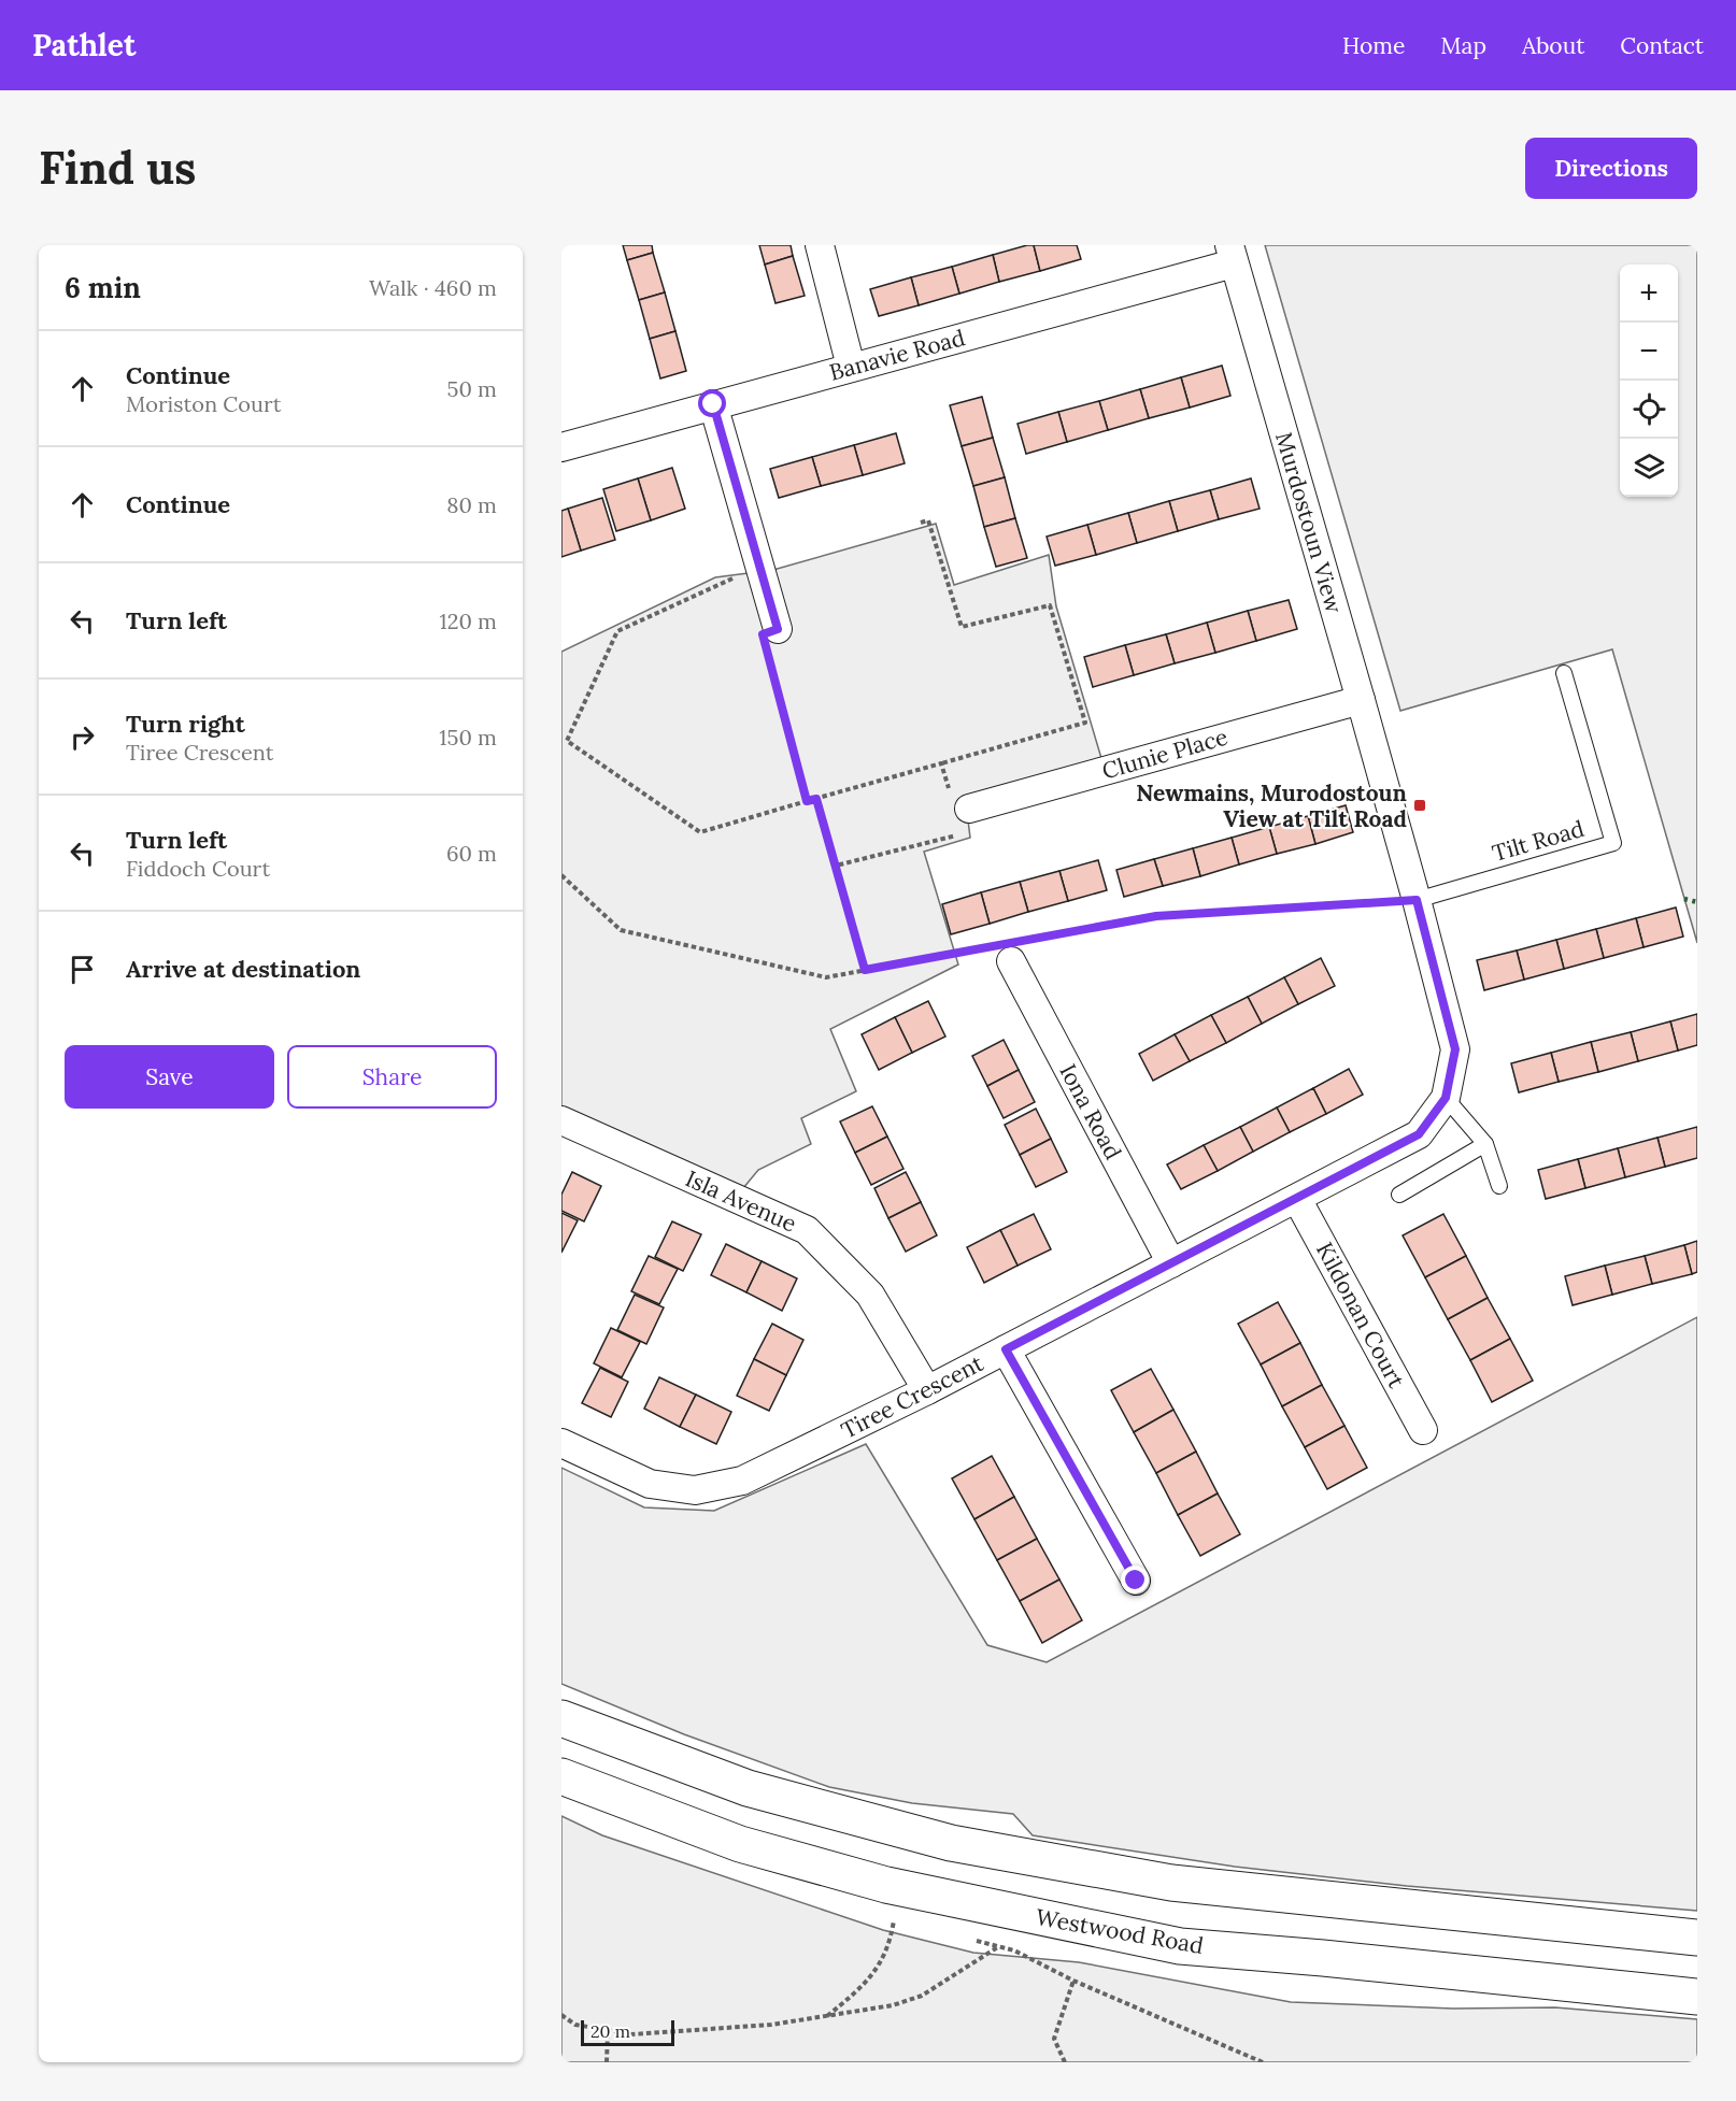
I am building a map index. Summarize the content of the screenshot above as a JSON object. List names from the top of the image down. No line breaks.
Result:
{"streets":{"main road":["Westwood Road"],"street":["Banavie Road","Murdostoun View","Clunie Place","Iona Road","Isla Avenue","Kildonan Court","Tiree Crescent"],"lane":["Tilt Road"]},"crossings":[["Banavie Road","Murdostoun View"],["Murdostoun View","Clunie Place"],["Murdostoun View","Tiree Crescent"],["Tilt Road","Tiree Crescent"],["Iona Road","Tiree Crescent"],["Isla Avenue","Tiree Crescent"],["Kildonan Court","Tiree Crescent"]],"places":{"transit":["Newmains, Murodostoun View at Tilt Road"]},"scale_bar":"20 m","page":{"header":"Pathlet","nav":["Home","Map","About","Contact"],"buttons":["Directions",["Save","Share"]],"title":"Find us","heading":["6 min","Walk · 460 m"],"map_buttons":["+","−"],"list":[["Continue","Moriston Court","50 m"],["Continue","80 m"],["Turn left","120 m"],["Turn right","Tiree Crescent","150 m"],["Turn left","Fiddoch Court","60 m"],"Arrive at destination"],"scale":"20 m"}}
